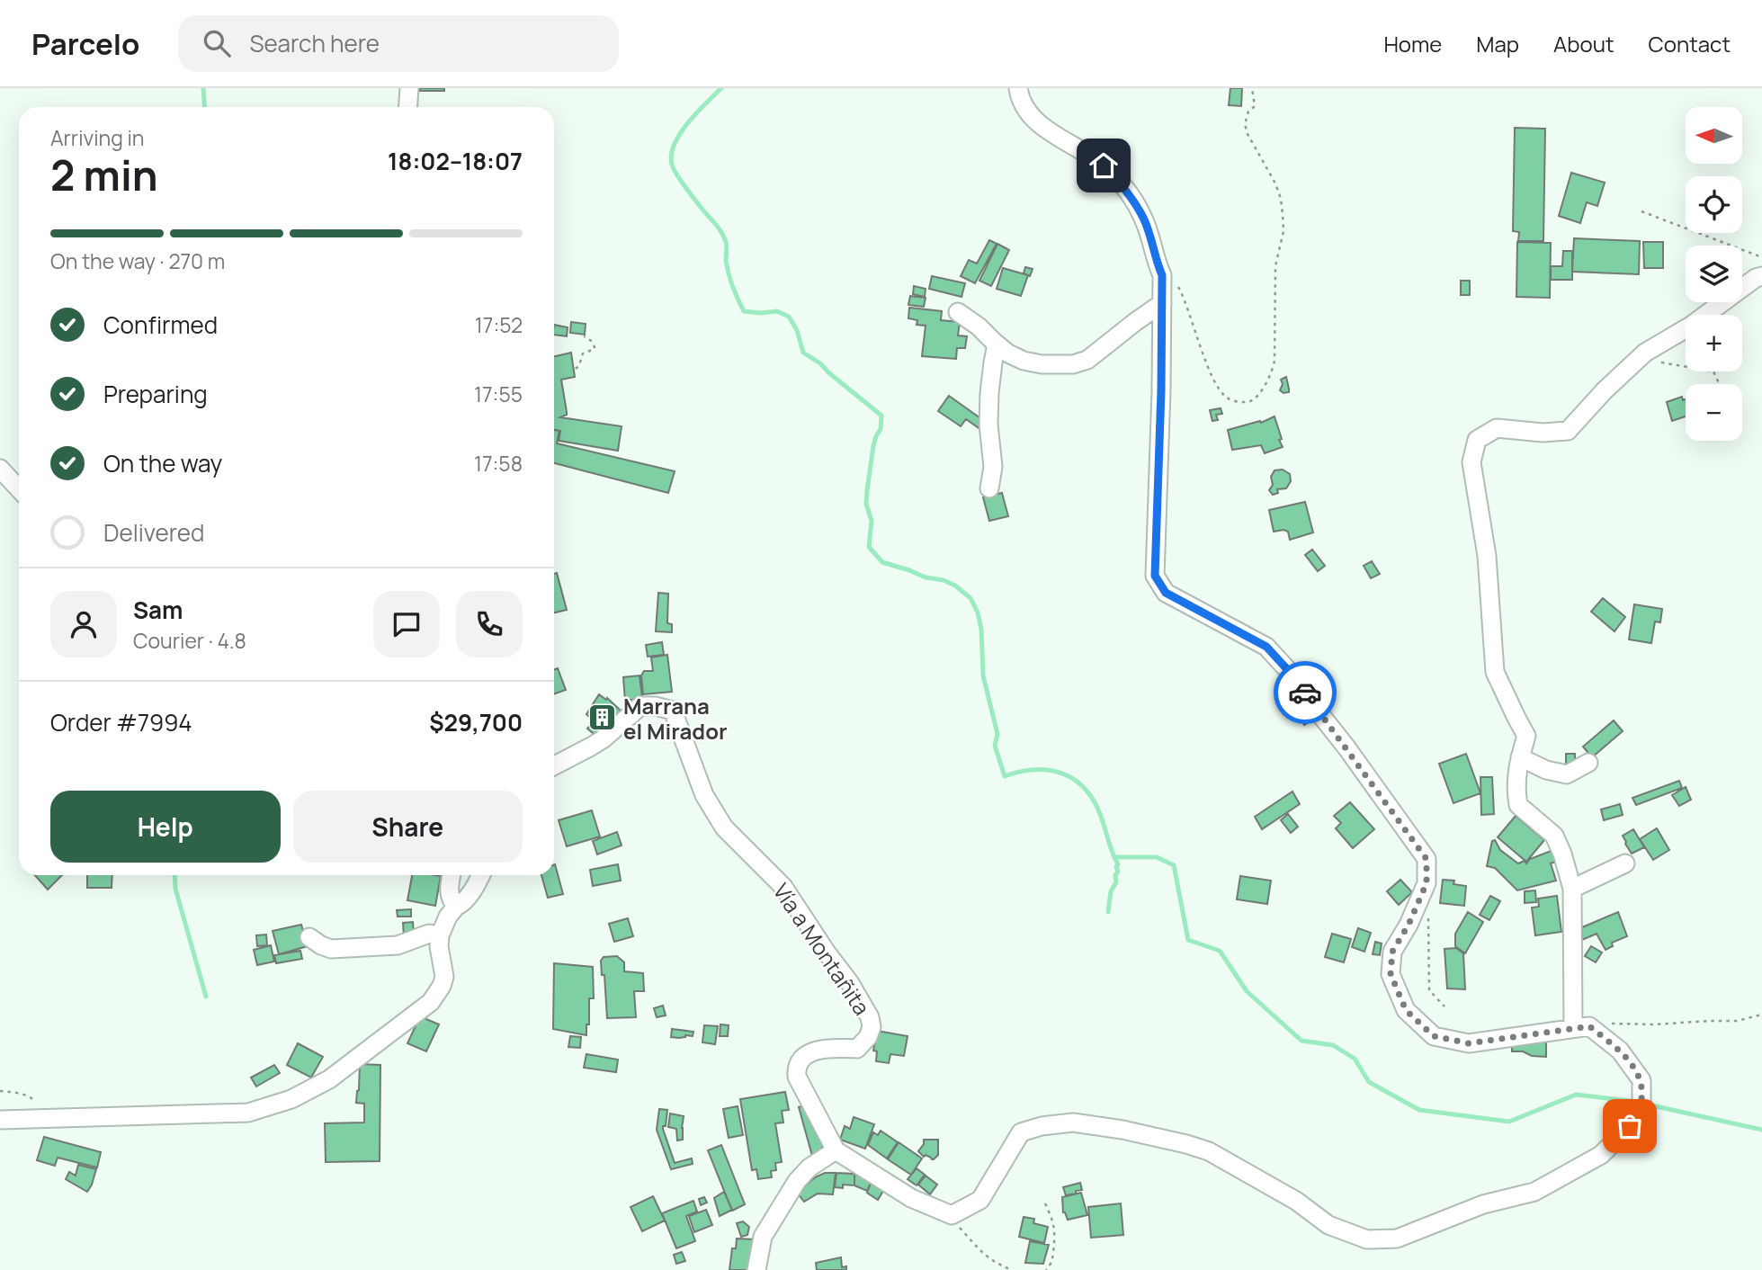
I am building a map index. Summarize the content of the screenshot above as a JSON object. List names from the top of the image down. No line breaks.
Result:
{"streets":{"street":["Vía a Montañita"]},"places":{"building":["Marrana el Mirador"]},"north":"left","page":{"header":"Parcelo","search":"Search here","nav":["Home","Map","About","Contact"],"map_buttons":["+","−"],"heading":["2 min","Arriving in","18:02–18:07"],"panel":["Sam","Courier · 4.8","Order #7994","$29,700"],"bar":"On the way · 270 m","list":[["Confirmed","17:52"],["Preparing","17:55"],["On the way","17:58"],"Delivered"],"buttons":["Help","Share"]}}
